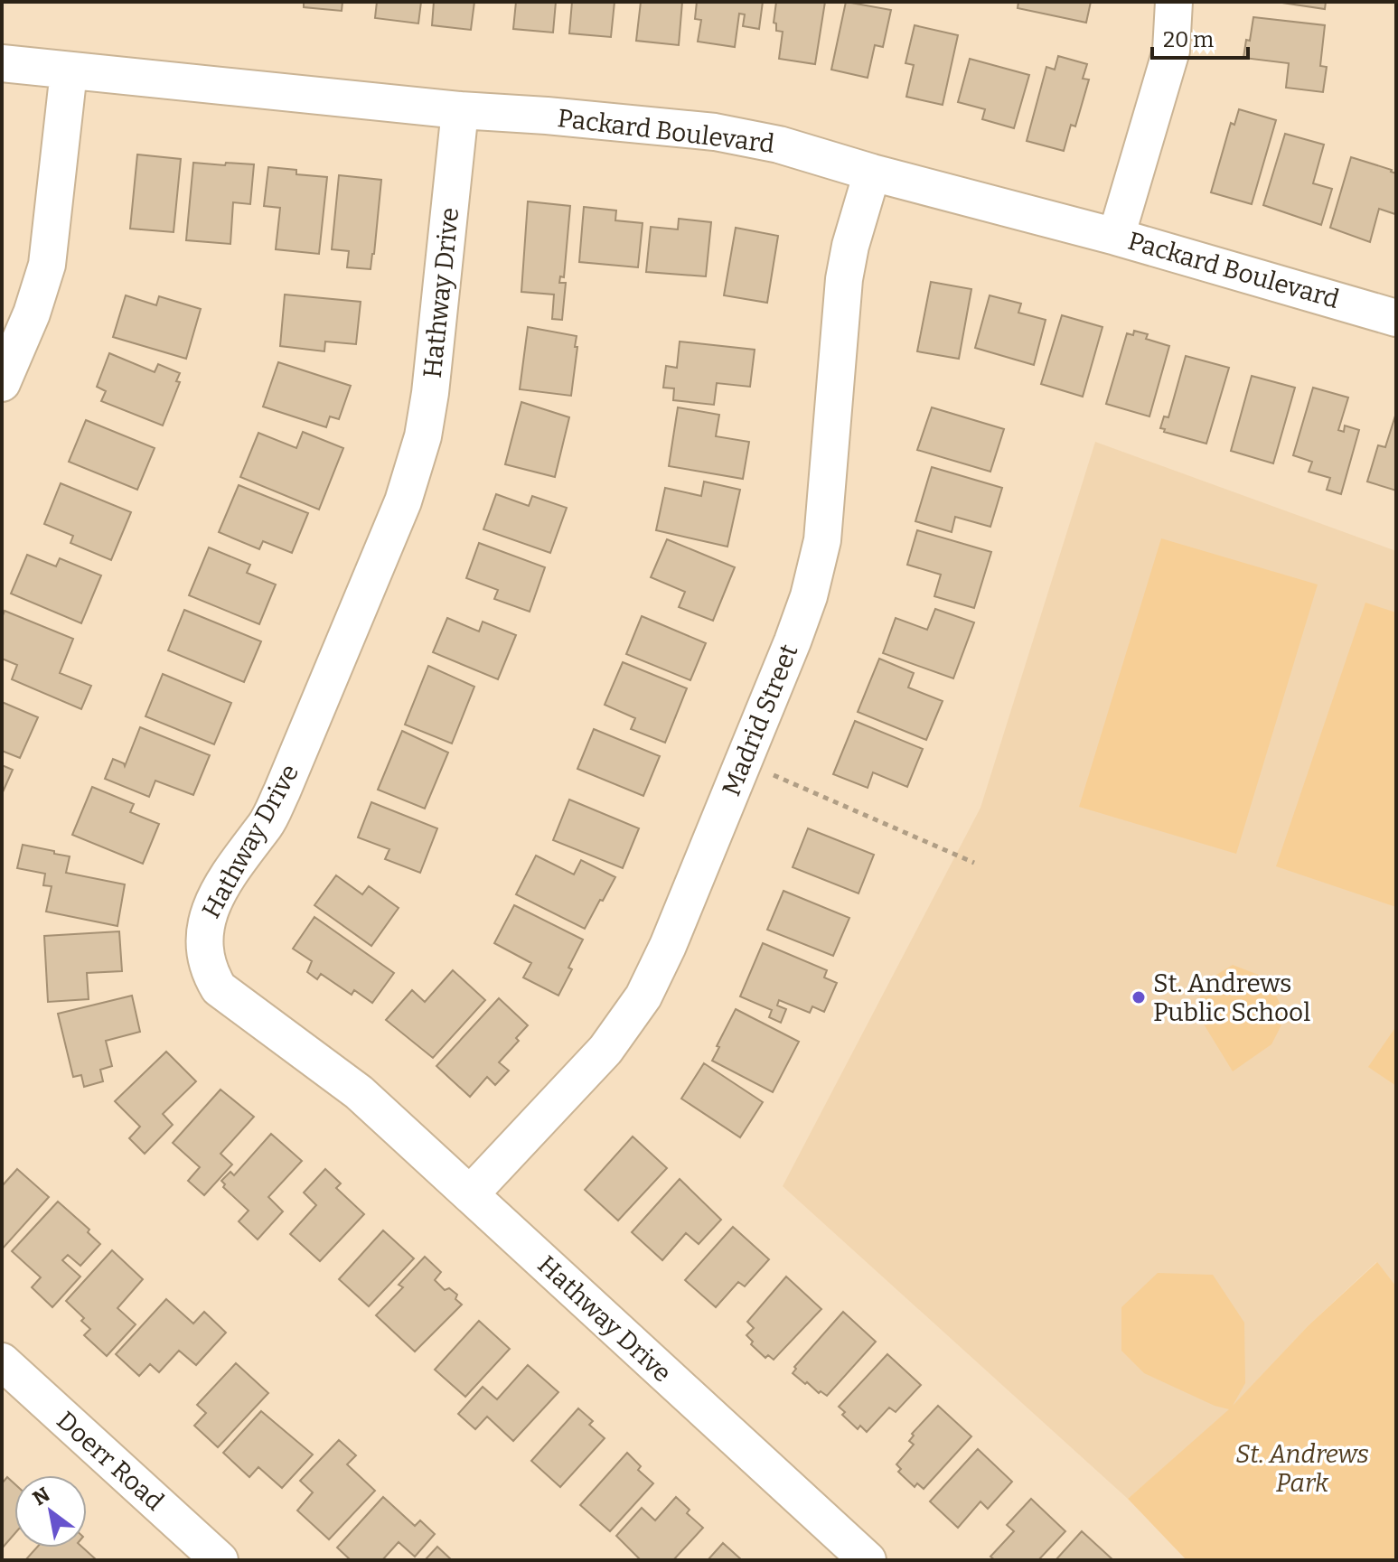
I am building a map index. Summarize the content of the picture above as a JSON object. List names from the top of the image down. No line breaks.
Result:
{"streets":{"street":["Packard Boulevard","Hathway Drive","Madrid Street","Doerr Road"]},"crossings":[["Packard Boulevard","Hathway Drive"],["Packard Boulevard","Madrid Street"],["Hathway Drive","Madrid Street"]],"parks":["St. Andrews Park"],"places":["St. Andrews Public School"],"scale_bar":"20 m","north":"top left"}
